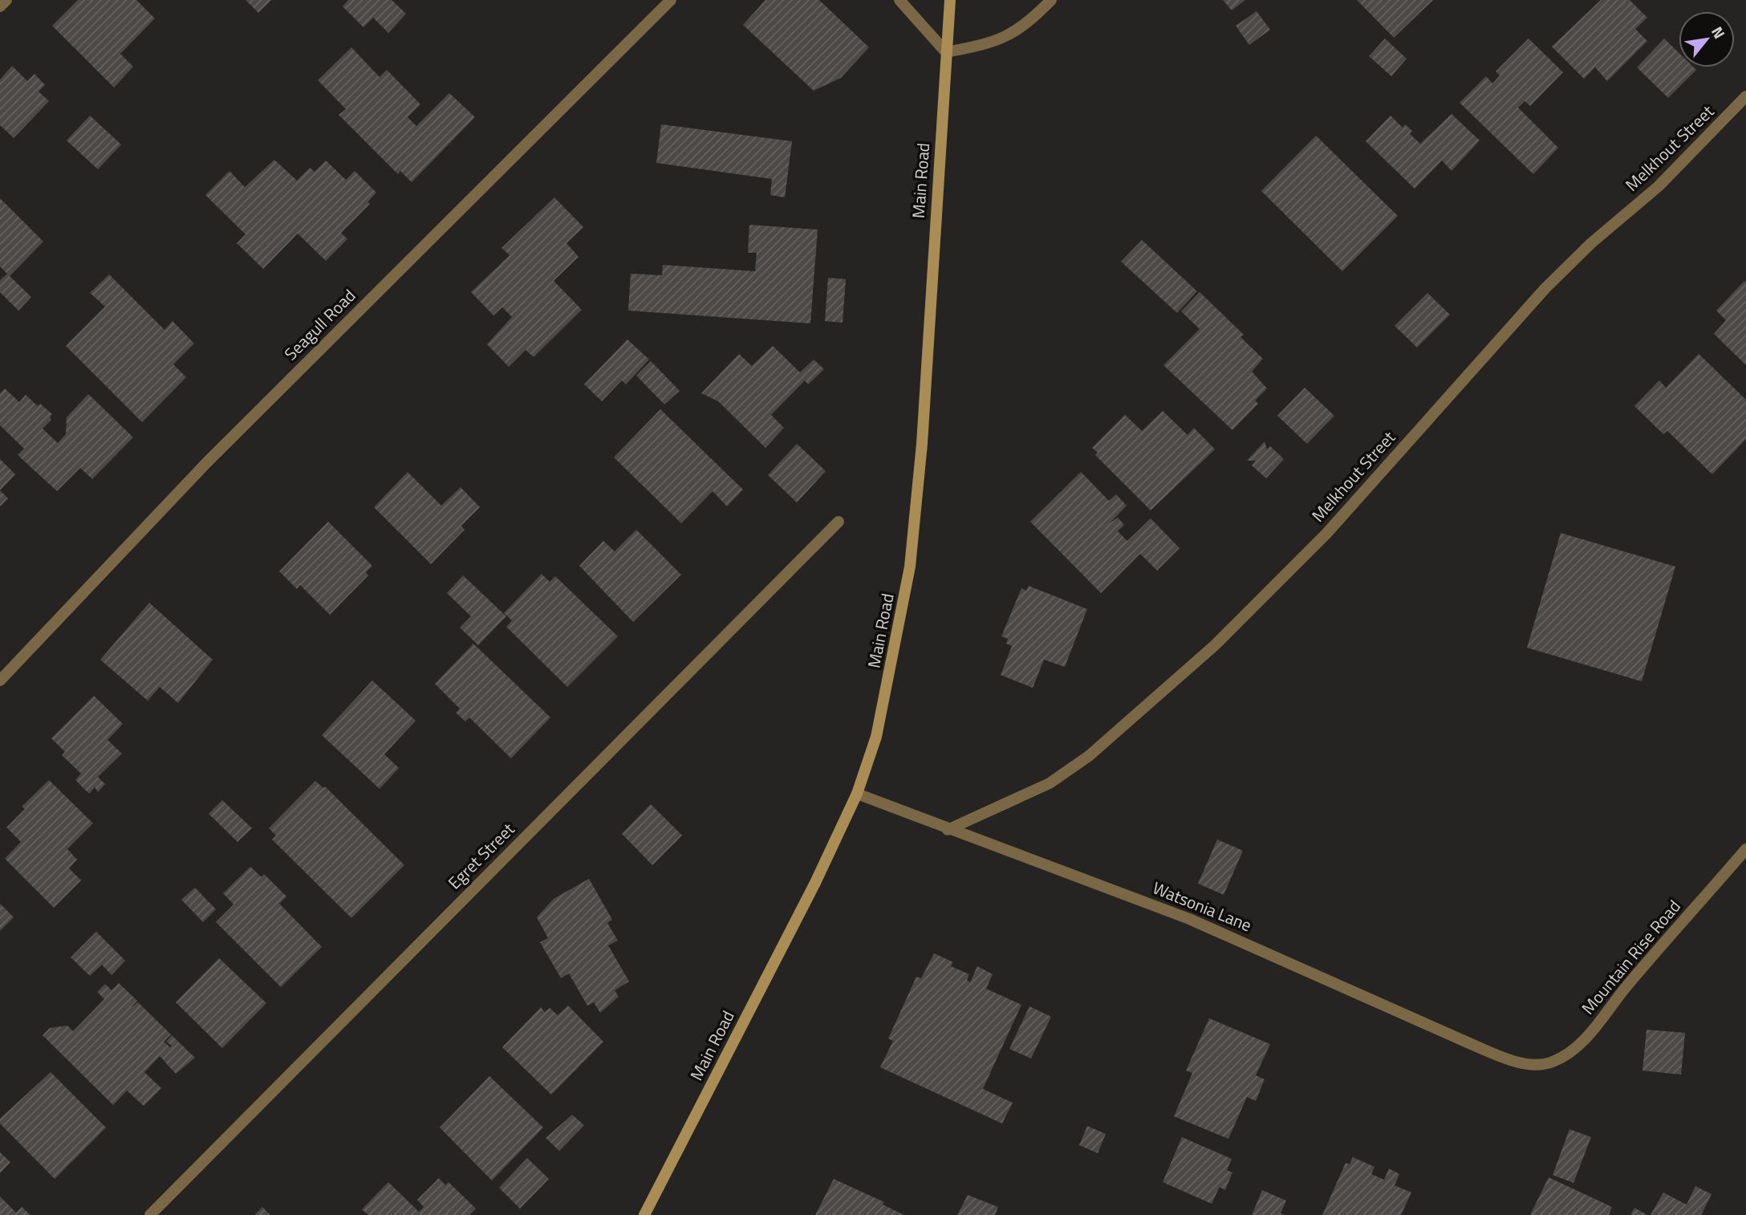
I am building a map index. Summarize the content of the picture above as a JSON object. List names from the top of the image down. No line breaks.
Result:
{"streets":{"main road":["Main Road"],"street":["Melkhout Street","Seagull Road","Egret Street","Watsonia Lane","Mountain Rise Road"]},"crossings":[["Melkhout Street","Watsonia Lane"],["Main Road","Watsonia Lane"],["Watsonia Lane","Mountain Rise Road"]],"north":"top right"}
